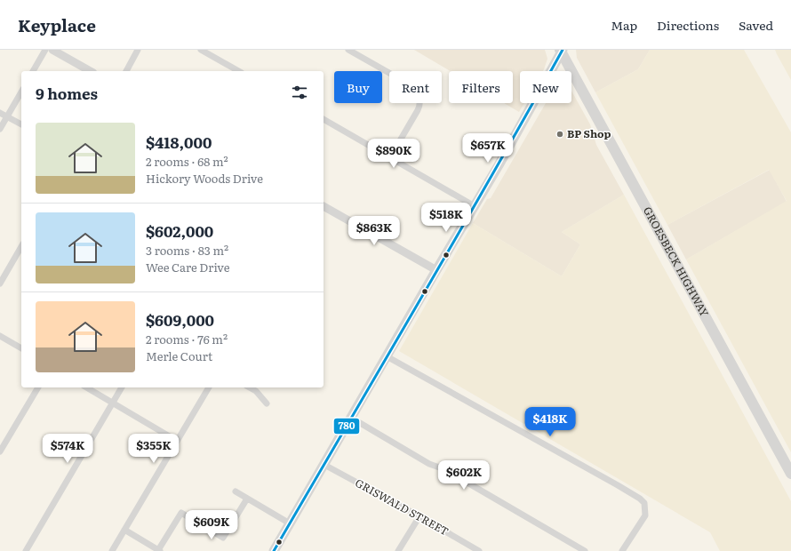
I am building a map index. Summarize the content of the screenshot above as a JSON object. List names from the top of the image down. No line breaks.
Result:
{"streets":{"main road":["GROESBECK HIGHWAY"],"street":["GRISWALD STREET"]},"places":["BP Shop"],"lines":["transit line 780"],"page":{"header":"Keyplace","nav":["Map","Directions","Saved"],"chip":["Buy","Rent","Filters","New"],"heading":"9 homes","list":[{"name":"$418,000","note":"2 rooms · 68 m² · Hickory Woods Drive"},{"name":"$602,000","note":"3 rooms · 83 m² · Wee Care Drive"},{"name":"$609,000","note":"2 rooms · 76 m² · Merle Court"}],"price":["$657K","$890K","$518K","$863K","$418K","$574K","$355K","$602K","$609K"]}}
